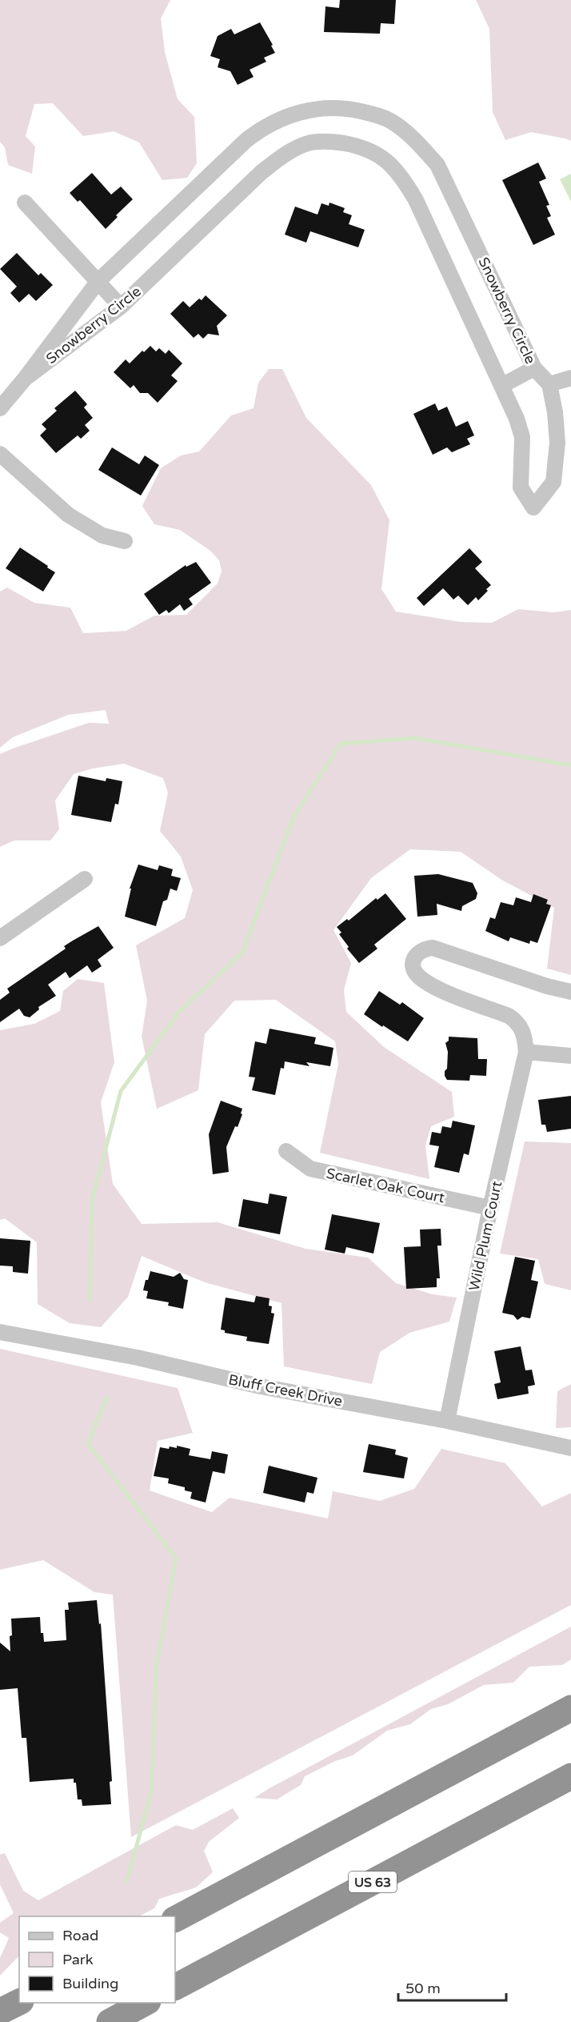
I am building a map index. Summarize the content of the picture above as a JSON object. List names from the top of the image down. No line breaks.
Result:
{"streets":{"highway":["US 63"],"street":["Snowberry Circle","Scarlet Oak Court","Wild Plum Court","Bluff Creek Drive"]},"crossings":[["Scarlet Oak Court","Wild Plum Court"],["Wild Plum Court","Bluff Creek Drive"]],"legend":["Road","Park","Building"],"scale_bar":"50 m"}
